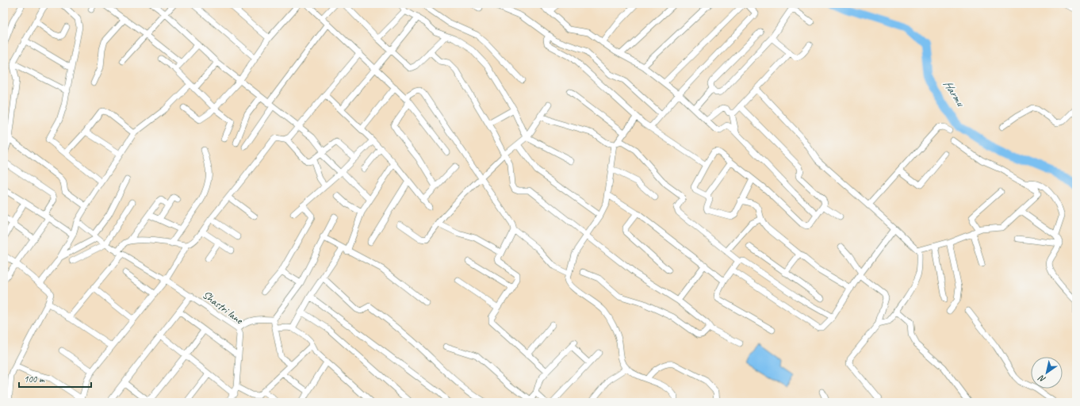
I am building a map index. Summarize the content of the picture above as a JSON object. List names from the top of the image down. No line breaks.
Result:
{"streets":{"street":["Shastri lane"]},"water":["Harmu"],"scale_bar":"100 m","north":"bottom left"}
